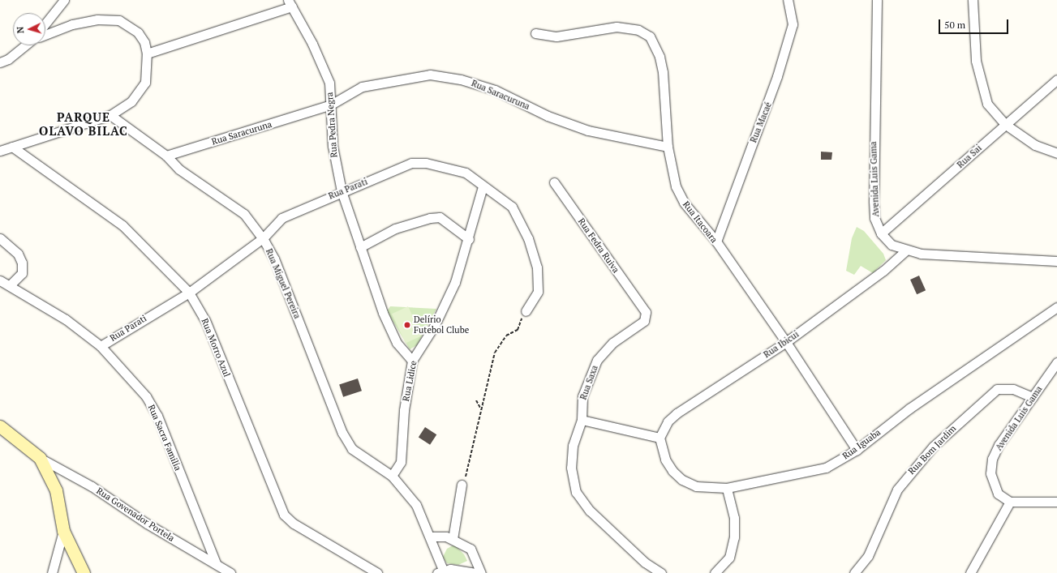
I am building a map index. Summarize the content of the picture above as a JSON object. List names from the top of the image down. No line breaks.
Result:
{"streets":{"street":["Rua Saracuruna","Rua Macaé","Rua Pedra Negra","Rua Sai","Avenida Luis Gama","Rua Parati","Rua Itacoara","Rua Fedra Ruiva","Rua Miguel Pereira","Rua Ibicui","Rua Morro Azul","Rua Lidice","Rua Saxa","Rua Sacra Familia","Rua Iguaba","Rua Bom Jardim","Rua Govenador Portela"]},"crossings":[["Rua Saracuruna","Rua Pedra Negra"],["Rua Saracuruna","Rua Itacoara"],["Rua Saracuruna","Rua Miguel Pereira"],["Rua Macaé","Rua Itacoara"],["Rua Pedra Negra","Rua Parati"],["Rua Pedra Negra","Rua Lidice"],["Rua Sai","Avenida Luis Gama"],["Avenida Luis Gama","Rua Ibicui"],["Avenida Luis Gama","Rua Bom Jardim"],["Rua Parati","Rua Miguel Pereira"],["Rua Parati","Rua Morro Azul"],["Rua Parati","Rua Lidice"],["Rua Parati","Rua Sacra Familia"],["Rua Itacoara","Rua Ibicui"],["Rua Itacoara","Rua Iguaba"],["Rua Fedra Ruiva","Rua Saxa"],["Rua Miguel Pereira","Rua Lidice"],["Rua Ibicui","Rua Iguaba"],["Rua Sacra Familia","Rua Govenador Portela"]],"districts":["PARQUE OLAVO BILAC"],"places":["Delírio Futebol Clube"],"scale_bar":"50 m","north":"left"}
